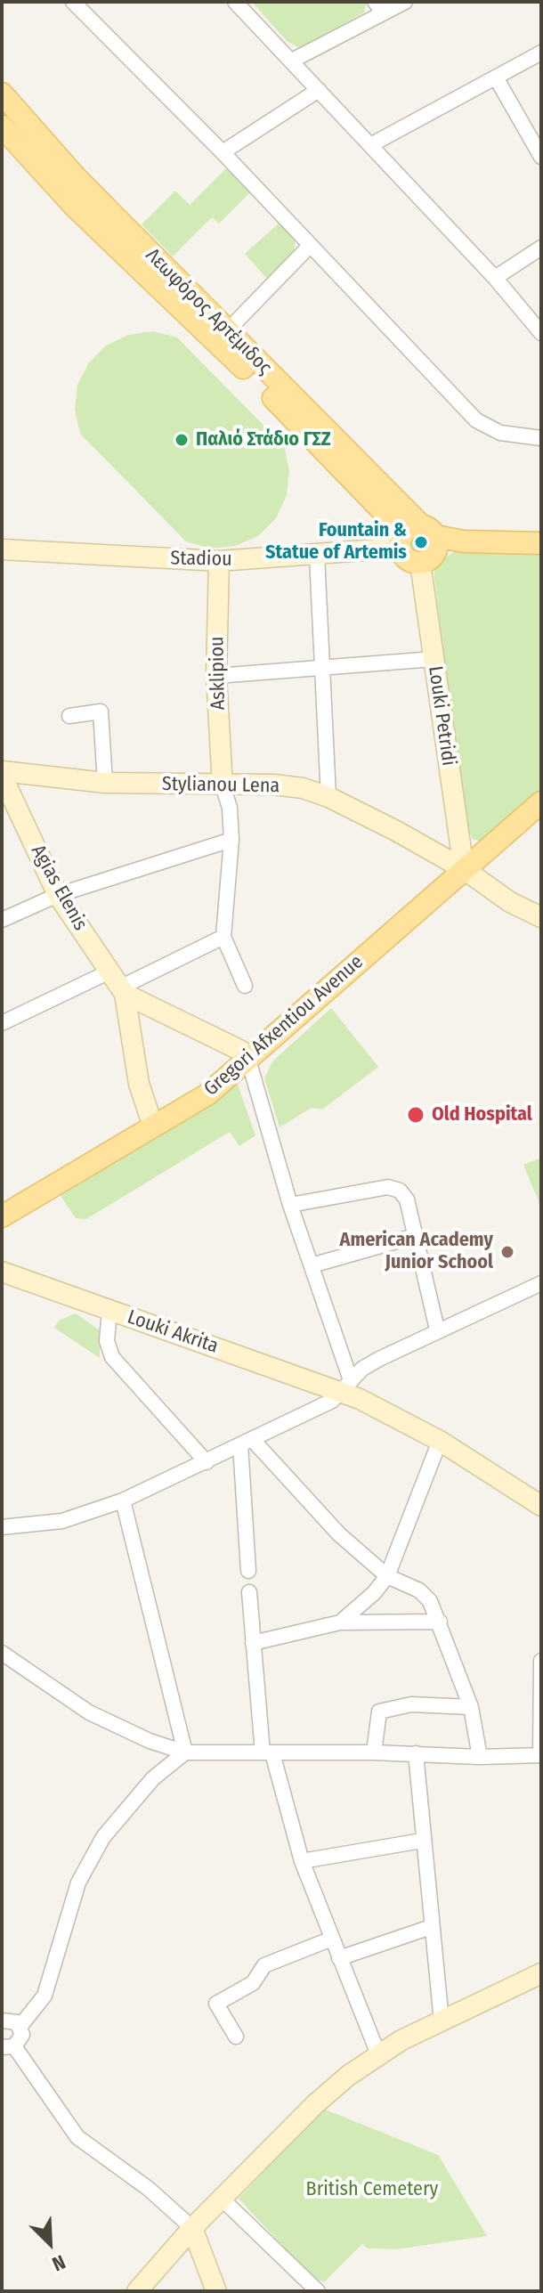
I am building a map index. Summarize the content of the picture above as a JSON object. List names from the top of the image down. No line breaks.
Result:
{"streets":{"main road":["Λεωφόρος Αρτέμιδος","Gregori Afxentiou Avenue"],"street":["Stadiou","Asklipiou","Louki Petridi","Stylianou Lena","Agias Elenis","Louki Akrita"]},"crossings":[["Λεωφόρος Αρτέμιδος","Stadiou"],["Λεωφόρος Αρτέμιδος","Louki Petridi"],["Stadiou","Asklipiou"],["Stadiou","Louki Petridi"],["Asklipiou","Stylianou Lena"],["Louki Petridi","Stylianou Lena"],["Louki Petridi","Gregori Afxentiou Avenue"],["Stylianou Lena","Agias Elenis"],["Stylianou Lena","Gregori Afxentiou Avenue"],["Agias Elenis","Gregori Afxentiou Avenue"]],"parks":["British Cemetery"],"places":["Παλιό Στάδιο ΓΣΖ","Fountain & Statue of Artemis","Old Hospital","American Academy Junior School"],"north":"bottom right"}
